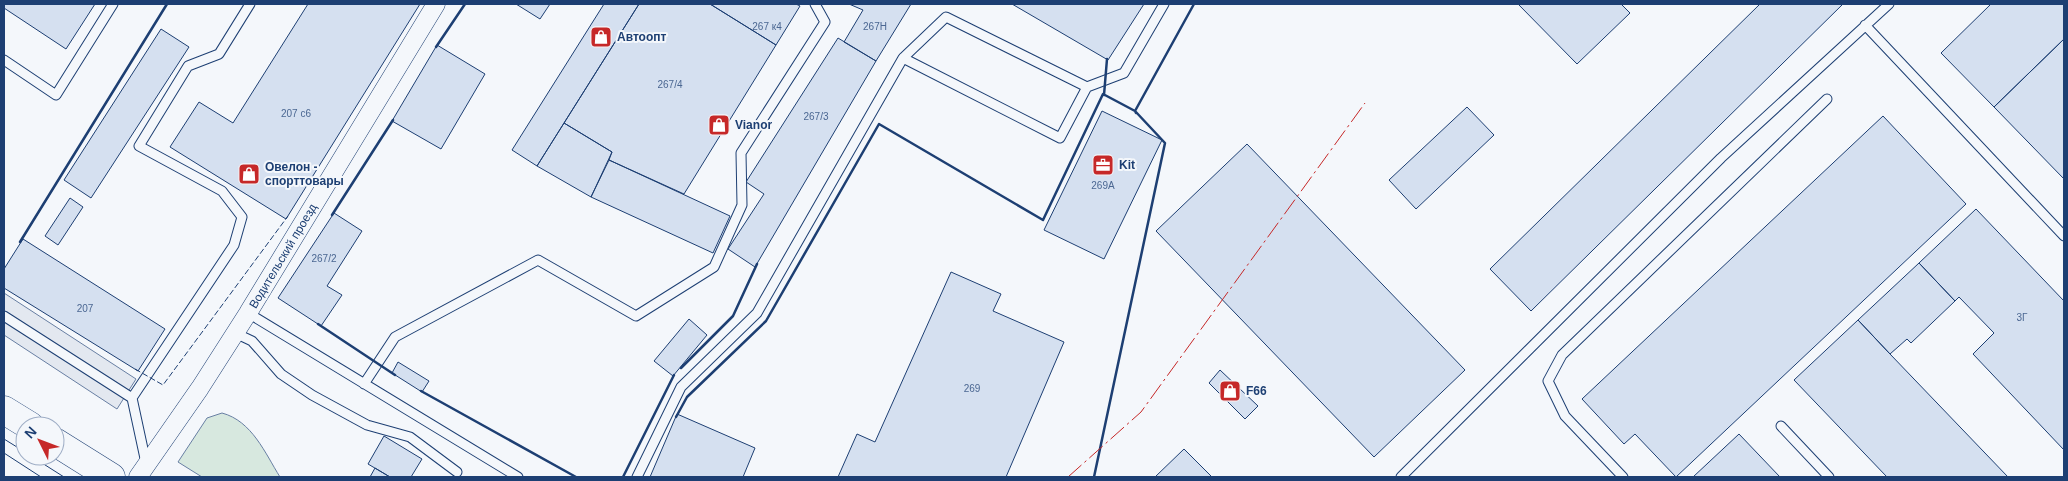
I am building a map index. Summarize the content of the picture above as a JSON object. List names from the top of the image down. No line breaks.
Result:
{"streets":{"street":["Водительский проезд"]},"places":{"shop":["Автоопт","Vianor","Овелон - спорттовары","F66"],"office":["Kit"]},"house_numbers":["267 к4","267Н","267/4","207 с6","267/3","269А","267/2","207","3Г","269"],"north":"top left"}
